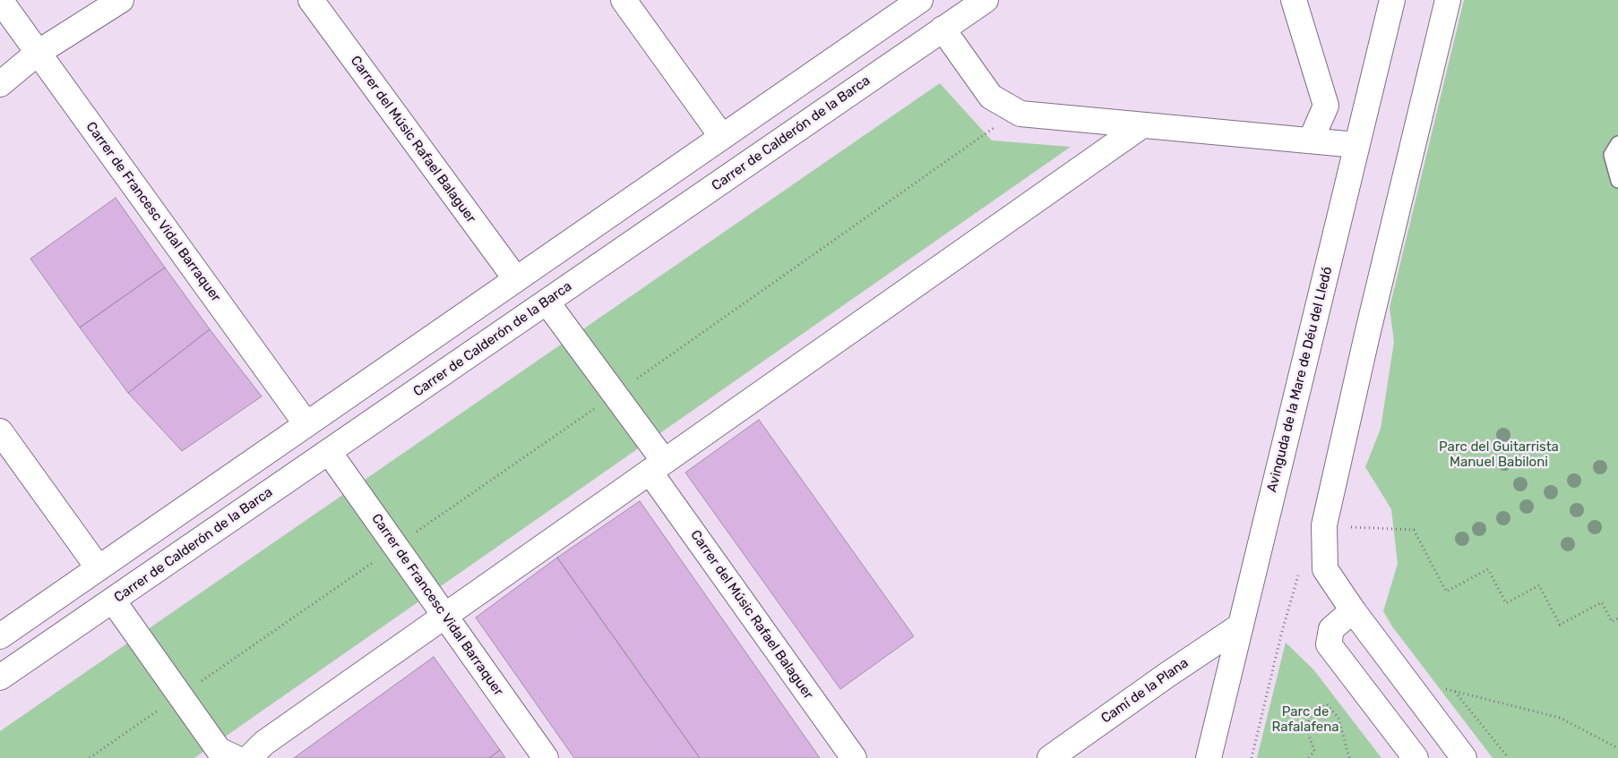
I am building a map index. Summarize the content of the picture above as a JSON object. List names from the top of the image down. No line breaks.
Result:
{"streets":{"street":["Carrer de Calderón de la Barca","Carrer del Músic Rafael Balaguer","Carrer de Francesc Vidal Barraquer","Avinguda de la Mare de Déu del Lledó","Camí de la Plana"]},"crossings":[["Carrer de Calderón de la Barca","Carrer del Músic Rafael Balaguer"],["Carrer de Calderón de la Barca","Carrer de Francesc Vidal Barraquer"],["Avinguda de la Mare de Déu del Lledó","Camí de la Plana"]],"parks":["Parc del Guitarrista Manuel Babiloni","Parc de Rafalafena"]}
